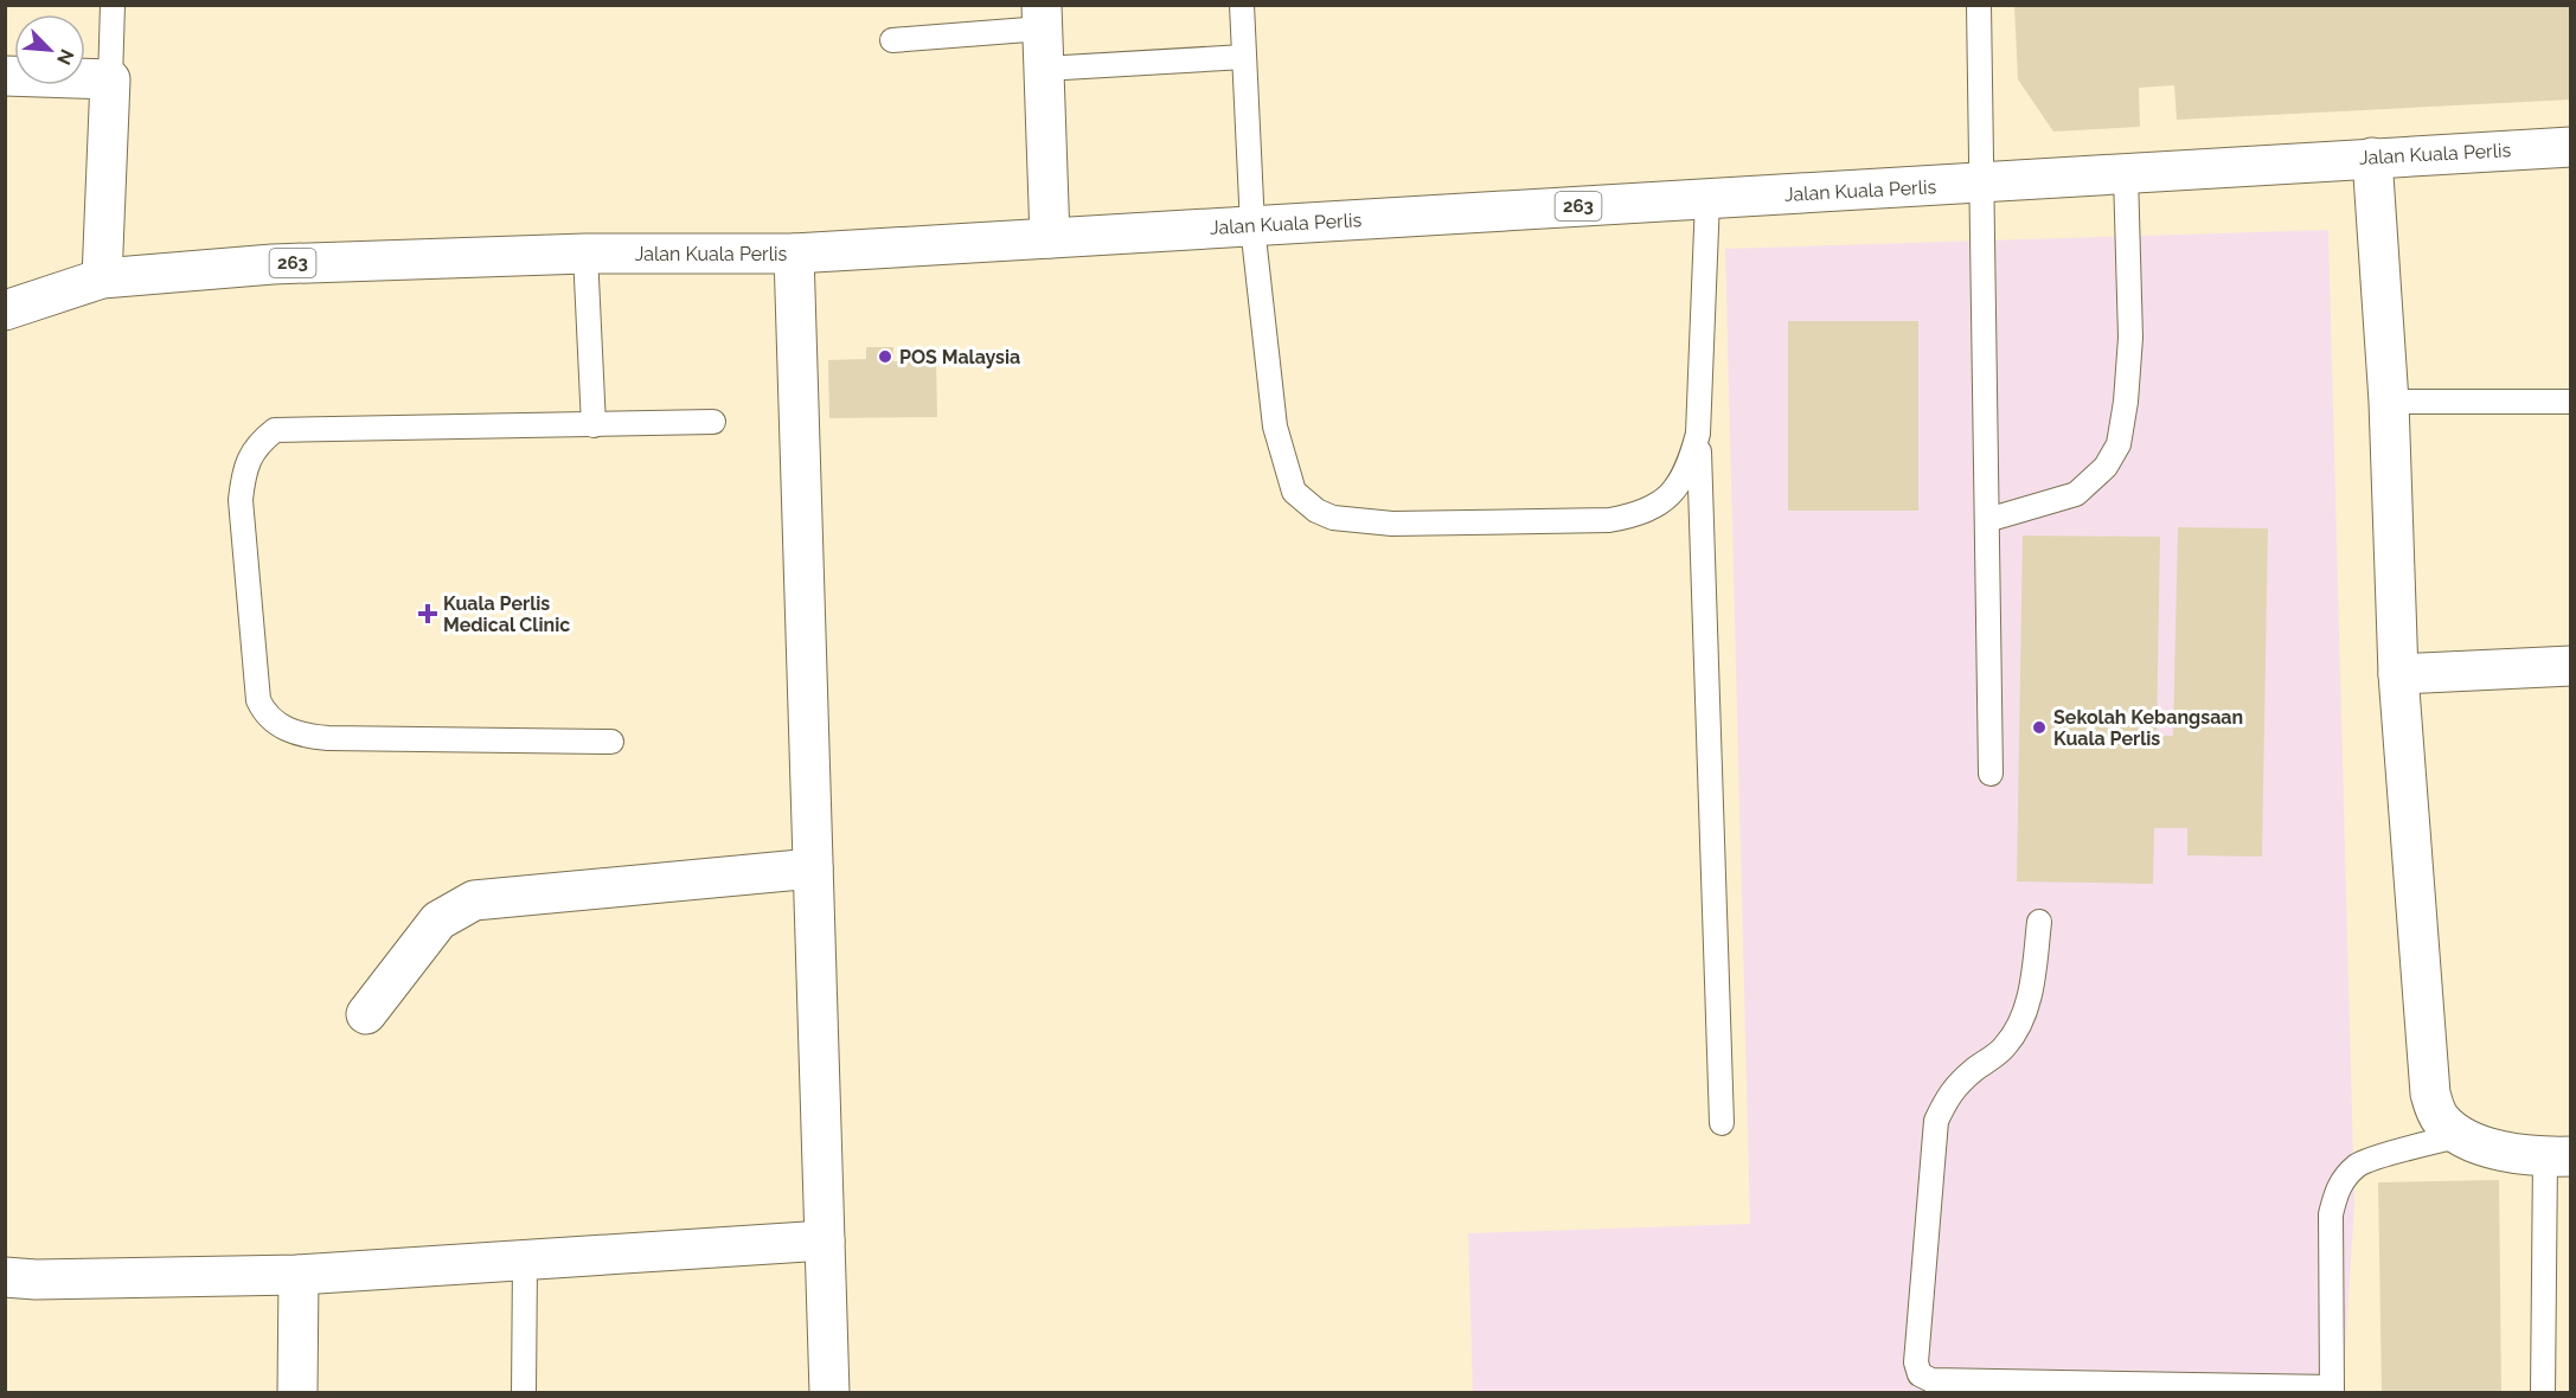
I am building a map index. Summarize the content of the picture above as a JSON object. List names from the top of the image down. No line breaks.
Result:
{"streets":{"street":["Jalan Kuala Perlis","263"]},"places":{"other":["POS Malaysia","Sekolah Kebangsaan Kuala Perlis"],"health":["Kuala Perlis Medical Clinic"]},"north":"bottom right"}
